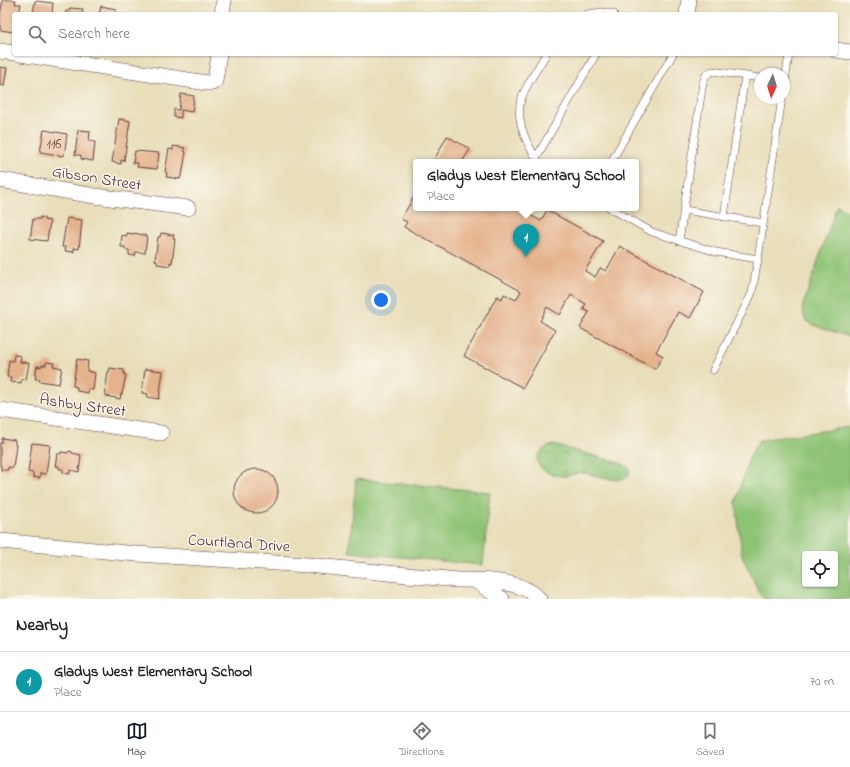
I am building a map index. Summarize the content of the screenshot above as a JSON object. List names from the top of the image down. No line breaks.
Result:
{"streets":{"street":["Gibson Street","Ashby Street","Courtland Drive"]},"house_numbers":["116"],"north":"bottom","page":{"search":"Search here","popup":["Gladys West Elementary School","Place"],"pins":"1","heading":"Nearby","list":[{"mark":"1","name":"Gladys West Elementary School","note":"Place","value":"70 m"}],"nav":["Map","Directions","Saved"]}}
